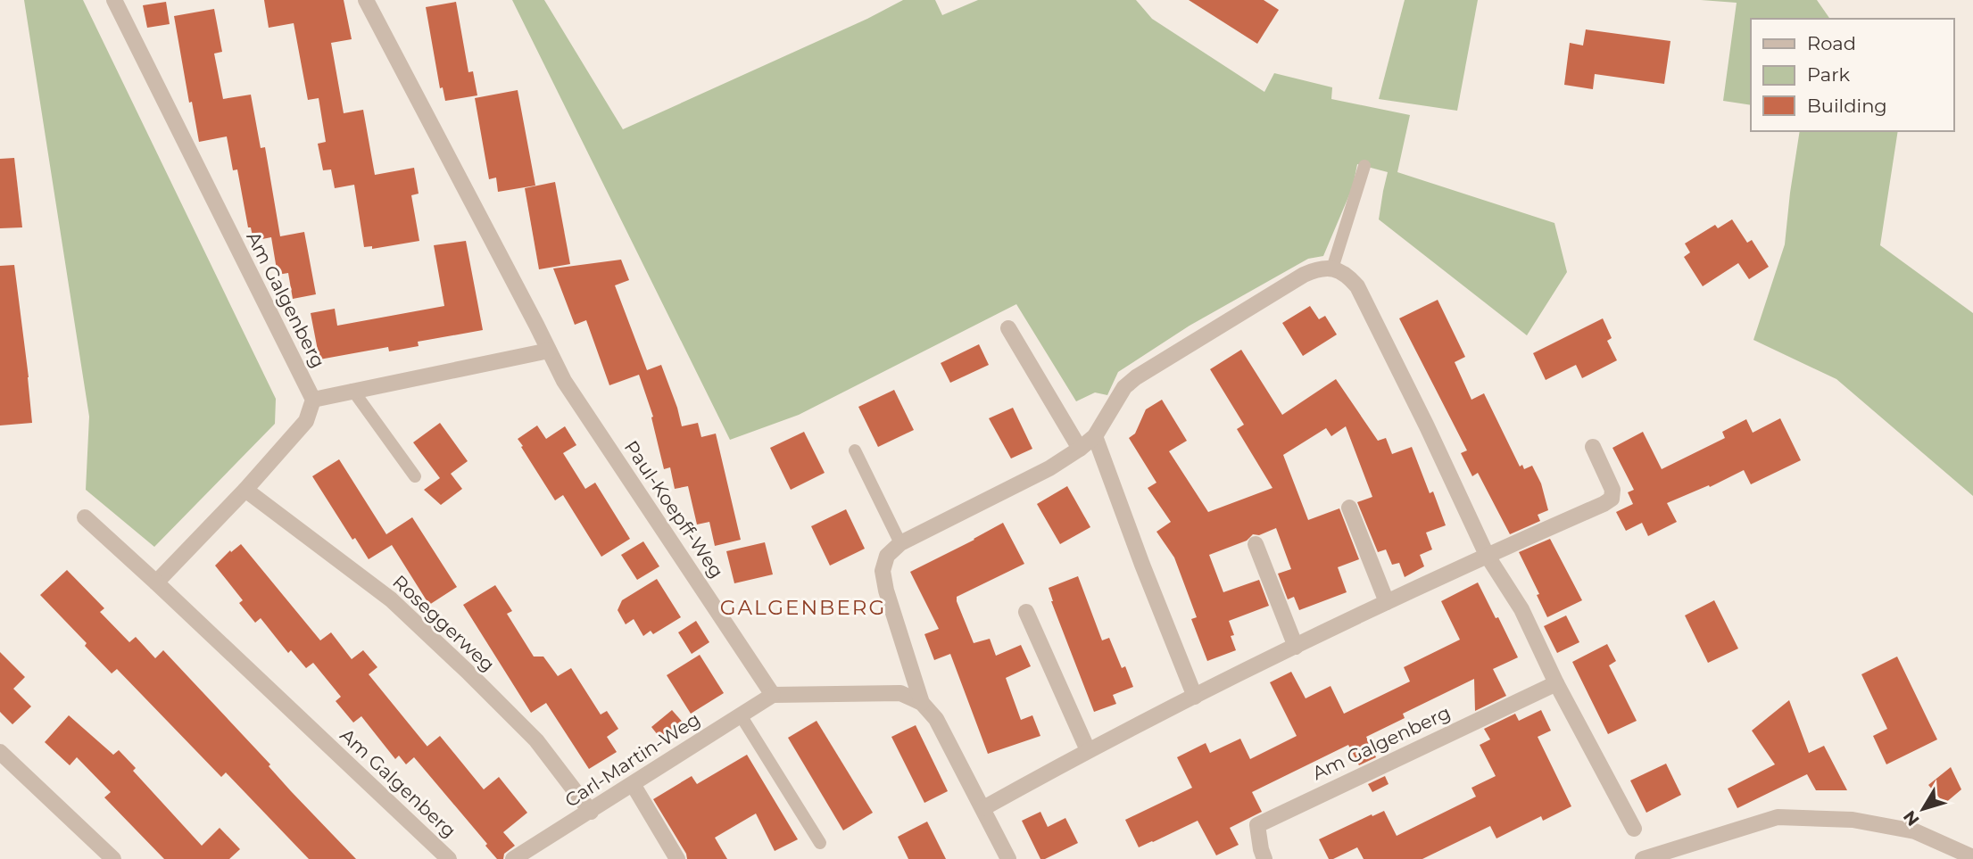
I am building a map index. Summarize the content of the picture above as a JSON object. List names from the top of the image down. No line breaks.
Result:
{"streets":{"street":["Am Galgenberg","Paul-Koepff-Weg","Roseggerweg","Carl-Martin-Weg"]},"crossings":[["Paul-Koepff-Weg","Carl-Martin-Weg"],["Roseggerweg","Carl-Martin-Weg"]],"districts":["GALGENBERG"],"legend":["Road","Park","Building"],"north":"bottom left"}
